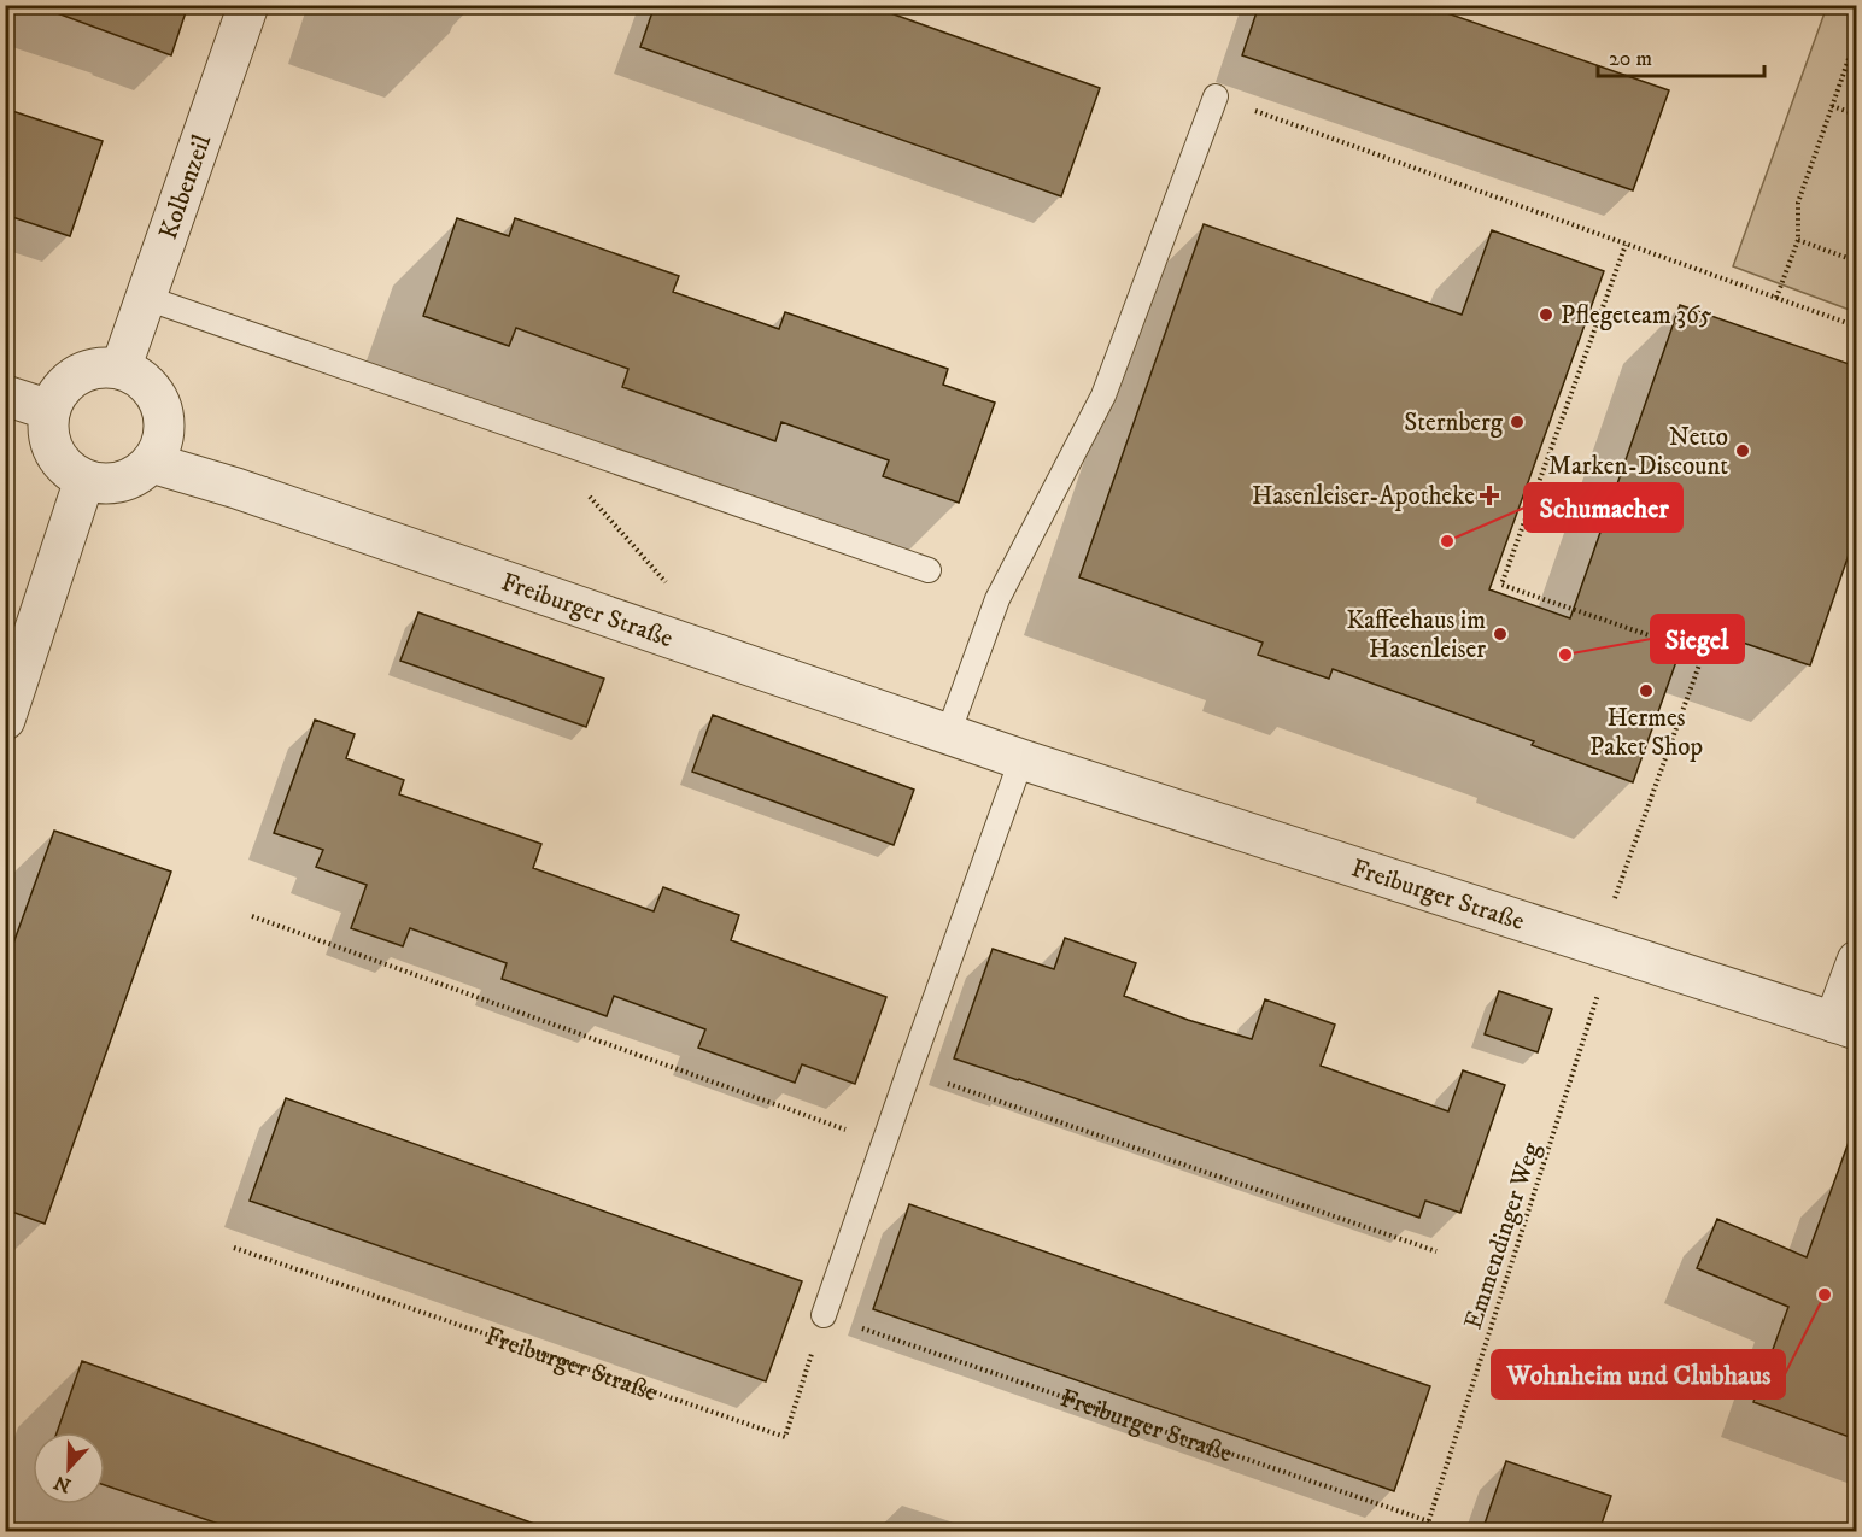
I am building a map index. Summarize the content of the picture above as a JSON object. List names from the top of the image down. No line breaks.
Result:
{"streets":{"street":["Kolbenzeil","Freiburger Straße"],"path":["Emmendinger Weg"]},"crossings":[["Kolbenzeil","Freiburger Straße"],["Freiburger Straße","Emmendinger Weg"]],"places":{"other":["Pflegeteam 365","Sternberg","Netto Marken-Discount","Schumacher","Kaffeehaus im Hasenleiser","Siegel","Hermes Paket Shop","Wohnheim und Clubhaus"],"health":["Hasenleiser-Apotheke"]},"scale_bar":"20 m","north":"bottom"}
